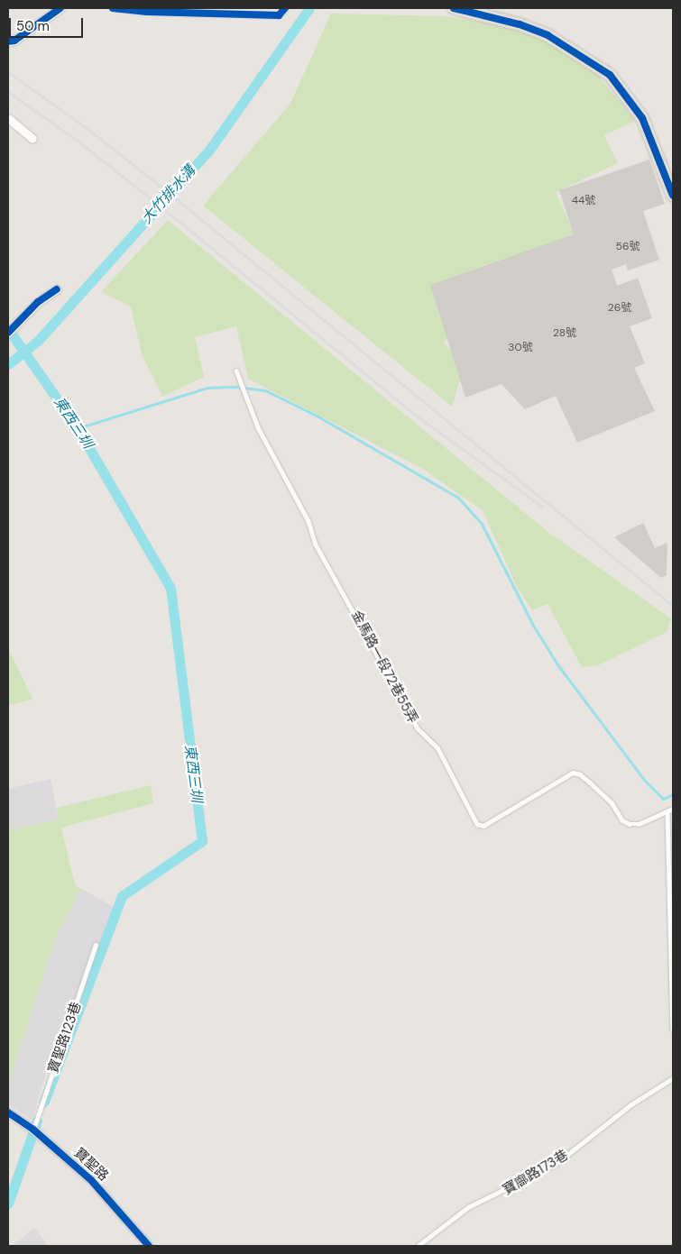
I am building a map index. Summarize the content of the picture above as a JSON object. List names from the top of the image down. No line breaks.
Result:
{"streets":{"street":["寶聖路"],"lane":["金馬路一段72巷55弄","寶聖路123巷","寶廍路173巷"]},"crossings":[["寶聖路123巷","寶聖路"]],"water":["大竹排水溝","東西三圳"],"house_numbers":["44號","56號","26號","28號","30號"],"scale_bar":"50 m"}
